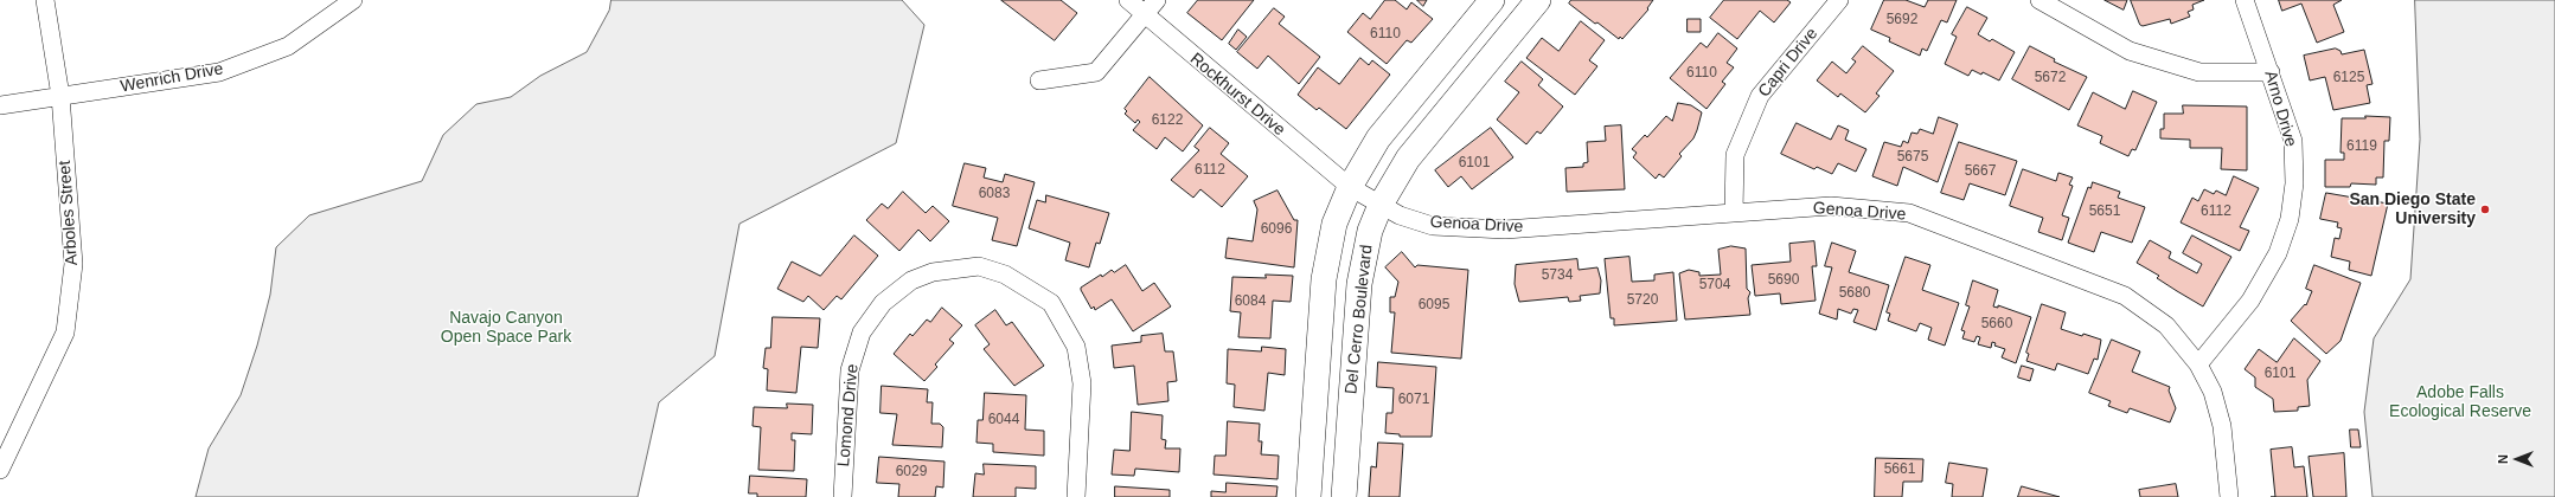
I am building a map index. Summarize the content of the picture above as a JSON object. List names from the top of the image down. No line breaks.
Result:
{"streets":{"street":["Capri Drive","Wenrich Drive","Rockhurst Drive","Arno Drive","Genoa Drive","Arboles Street","Del Cerro Boulevard","Lomond Drive"]},"crossings":[["Capri Drive","Genoa Drive"],["Wenrich Drive","Arboles Street"],["Rockhurst Drive","Genoa Drive"],["Arno Drive","Genoa Drive"],["Genoa Drive","Del Cerro Boulevard"]],"parks":["Navajo Canyon Open Space Park","Adobe Falls Ecological Reserve"],"places":["San Diego State University"],"house_numbers":["5692","6110","6110","5672","6125","6122","6119","5675","6101","6112","5667","6083","5651","6112","6096","5734","5690","5704","5680","5720","6084","6095","5660","6101","6071","6044","5661","6029"],"north":"left"}
